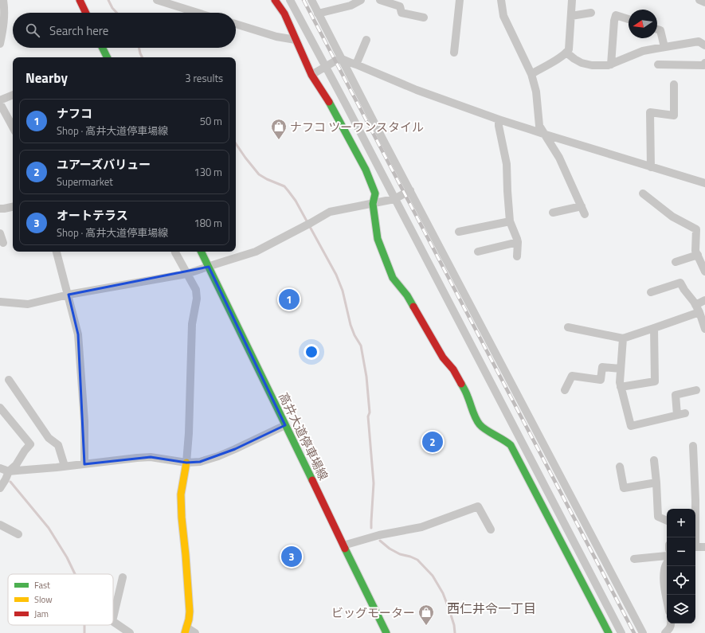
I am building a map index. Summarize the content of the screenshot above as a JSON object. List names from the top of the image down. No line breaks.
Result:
{"streets":{"street":["高井大道停車場線"]},"districts":["西仁井令一丁目"],"places":{"shop":["ナフコ ツーワンスタイル","ビッグモーター"]},"legend":["Fast","Slow","Jam"],"north":"left","page":{"search":"Search here","heading":["Nearby","3 results"],"list":[{"mark":"1","name":"ナフコ","note":"Shop · 高井大道停車場線","value":"50 m"},{"mark":"2","name":"ユアーズバリュー","note":"Supermarket","value":"130 m"},{"mark":"3","name":"オートテラス","note":"Shop · 高井大道停車場線","value":"180 m"}],"pins":["1","2","3"],"map_buttons":["+","−"]}}
